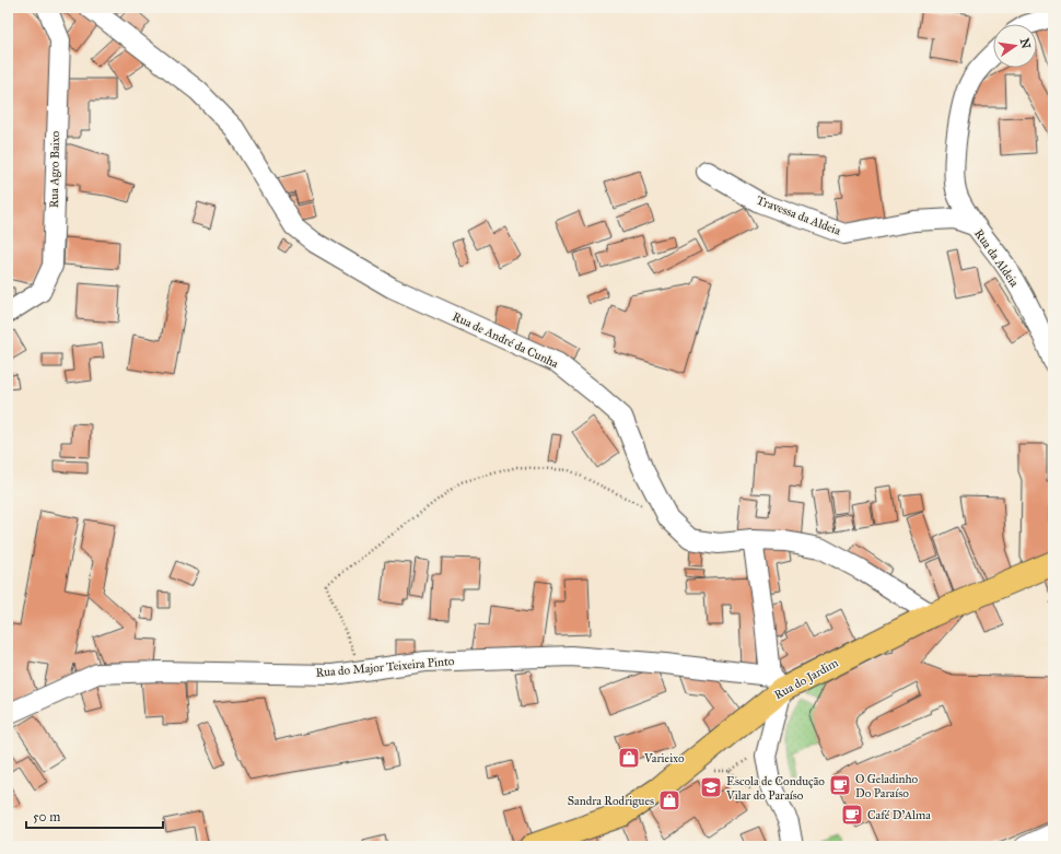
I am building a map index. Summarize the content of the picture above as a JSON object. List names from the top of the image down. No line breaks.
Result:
{"streets":{"main road":["Rua do Jardim"],"street":["Rua Agro Baixo","Travessa da Aldeia","Rua da Aldeia","Rua de André da Cunha","Rua do Major Teixeira Pinto"]},"crossings":[["Travessa da Aldeia","Rua da Aldeia"],["Rua de André da Cunha","Rua do Jardim"],["Rua do Major Teixeira Pinto","Rua do Jardim"]],"places":{"shop":["Varieixo","Sandra Rodrigues"],"cafe":["O Geladinho Do Paraíso","Café D'Alma"],"school or university":["Escola de Condução Vilar do Paraíso"]},"scale_bar":"50 m","north":"right"}
